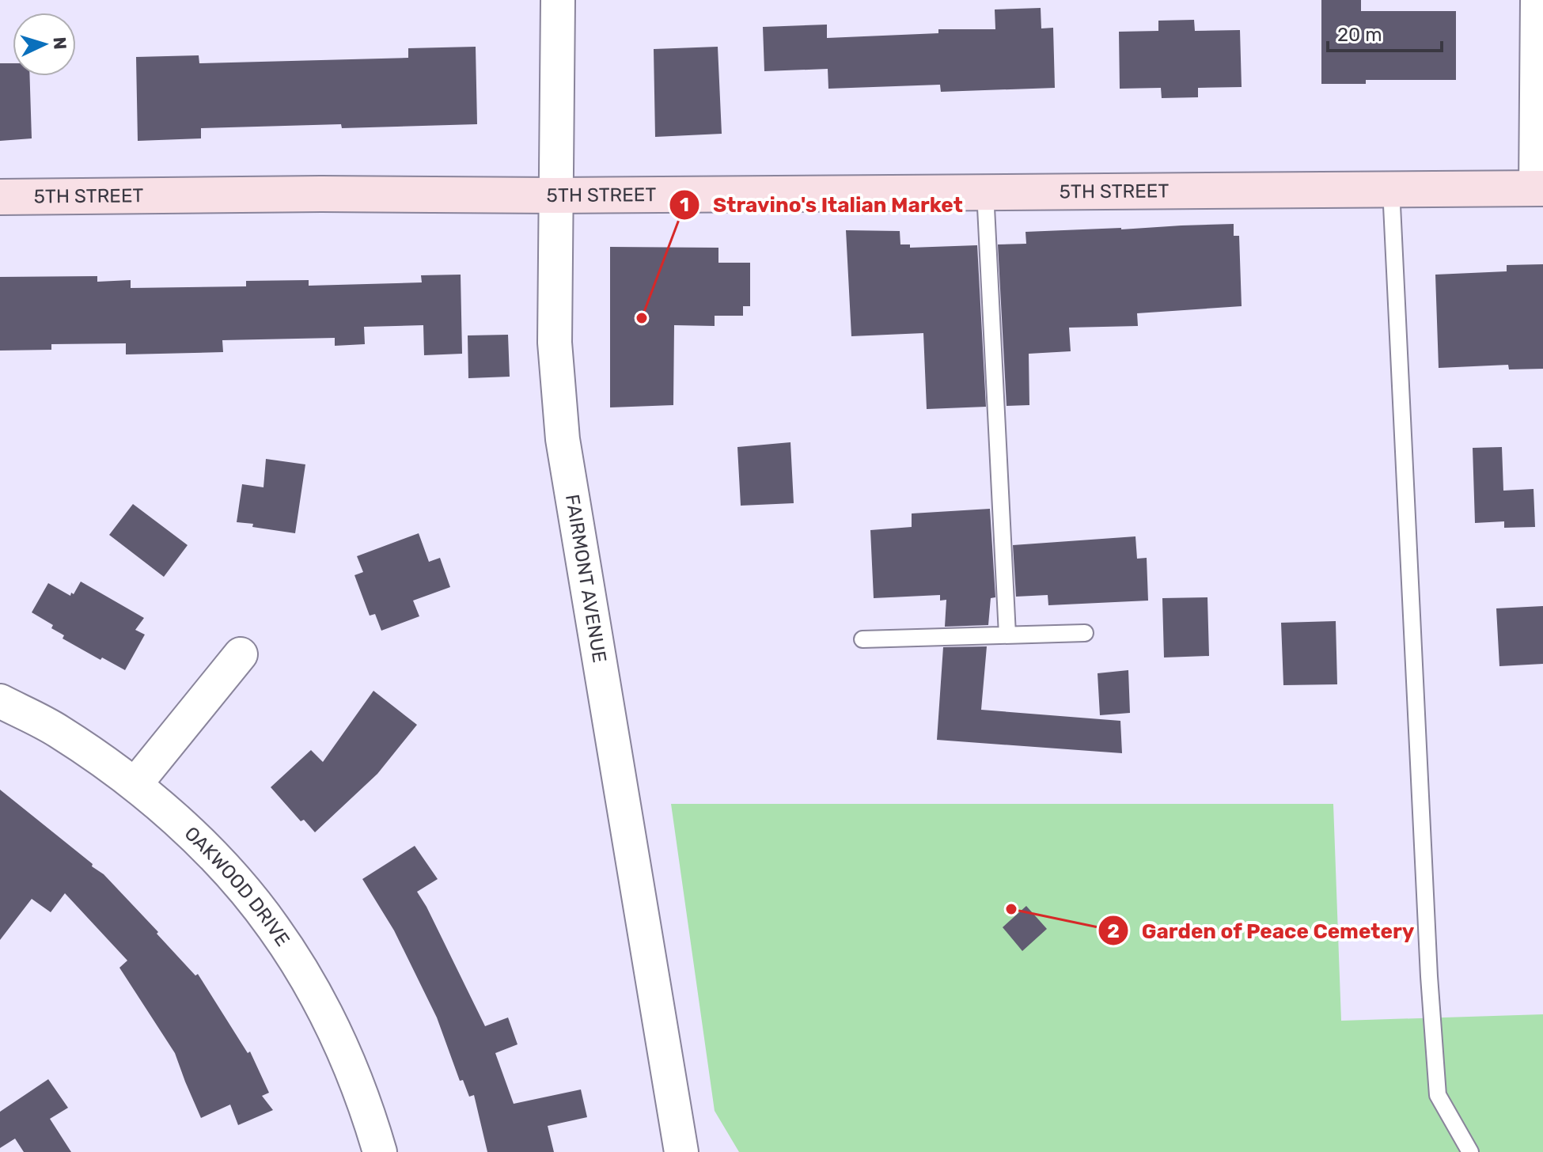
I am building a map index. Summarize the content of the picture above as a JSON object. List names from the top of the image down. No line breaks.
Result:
{"streets":{"street":["5TH STREET","FAIRMONT AVENUE","OAKWOOD DRIVE"]},"crossings":[["5TH STREET","FAIRMONT AVENUE"]],"places":["Stravino's Italian Market","Garden of Peace Cemetery"],"scale_bar":"20 m","north":"right"}
